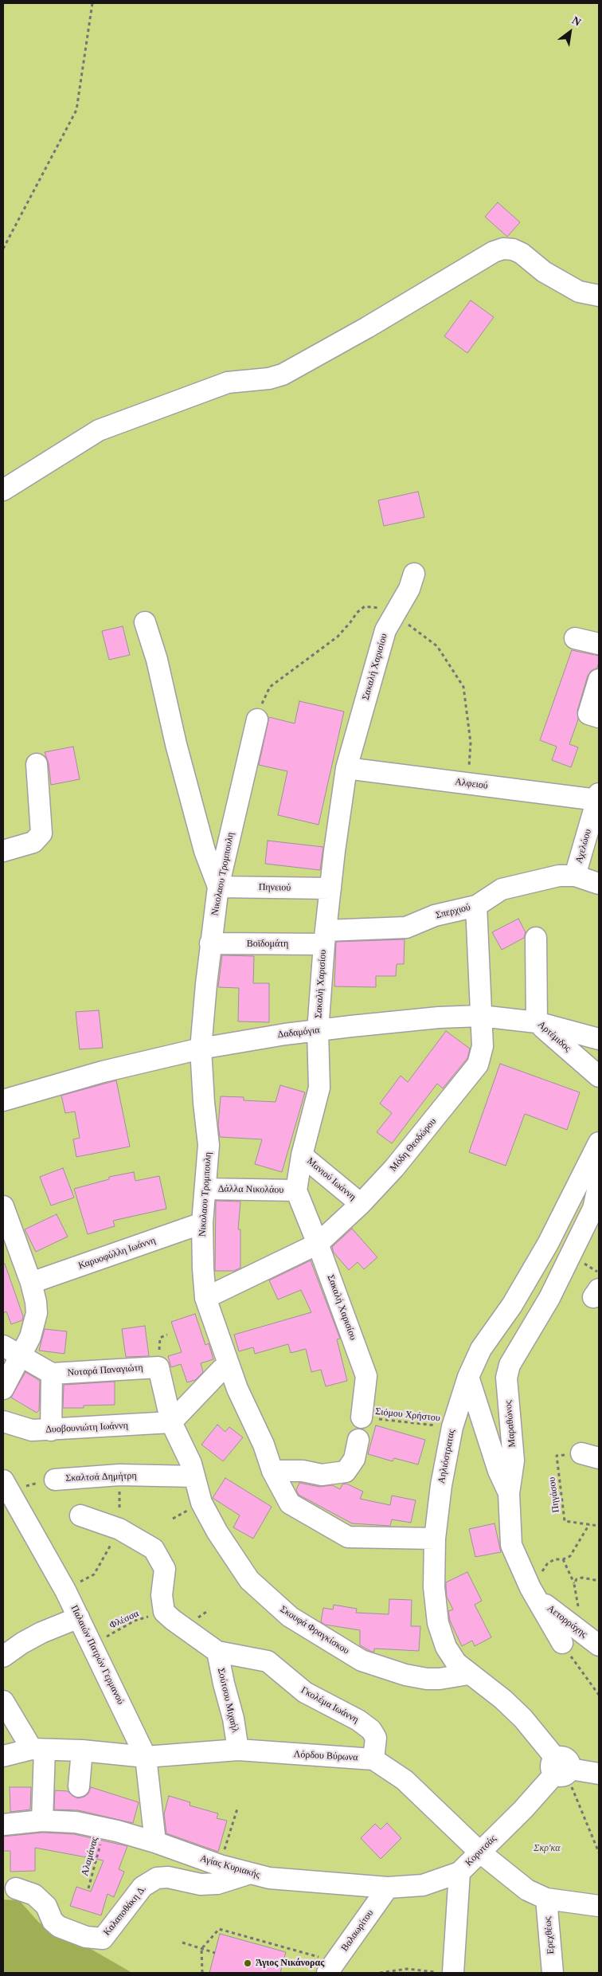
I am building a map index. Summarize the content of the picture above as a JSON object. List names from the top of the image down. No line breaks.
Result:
{"streets":{"street":["Σακαλή Χαρισίου","Αλφειού","Αχελώου","Νικολαου Τρομπουλη","Πηνειού","Σπερχιού","Βοϊδομάτη","Δαδαμόγια","Αρτέμιδος","Μόδη Θεοδώρου","Μανιού Ιωάννη","Δάλλα Νικολάου","Καρυοφύλλη Ιωάννη","Νοταρά Παναγιώτη","Μαραθώνος","Δυοβουνιώτη Ιωάννη","Αηλιόστρατας","Σκαλτσά Δημήτρη","Αετορράχης","Σκουφά Φραγκίσκου","Παλαιών Πατρών Γερμανού","Σούτσου Μιχαήλ","Γκολέμα Ιωάννη","Λόρδου Βύρωνα","Κορυτσάς","Αγίας Κυριακής","Καλαποθάκη Δ.","Βαλαωρίτου","Ερεχθέως"],"path":["Σιόμου Χρήστου","Πηγάσου","Φλέσσα","Αλαμάνας"]},"crossings":[["Σακαλή Χαρισίου","Αλφειού"],["Σακαλή Χαρισίου","Πηνειού"],["Σακαλή Χαρισίου","Σπερχιού"],["Σακαλή Χαρισίου","Βοϊδομάτη"],["Σακαλή Χαρισίου","Δαδαμόγια"],["Σακαλή Χαρισίου","Μόδη Θεοδώρου"],["Σακαλή Χαρισίου","Μανιού Ιωάννη"],["Σακαλή Χαρισίου","Δάλλα Νικολάου"],["Σακαλή Χαρισίου","Σιόμου Χρήστου"],["Αλφειού","Αχελώου"],["Αχελώου","Σπερχιού"],["Νικολαου Τρομπουλη","Πηνειού"],["Νικολαου Τρομπουλη","Βοϊδομάτη"],["Νικολαου Τρομπουλη","Δαδαμόγια"],["Νικολαου Τρομπουλη","Μόδη Θεοδώρου"],["Νικολαου Τρομπουλη","Δάλλα Νικολάου"],["Νικολαου Τρομπουλη","Καρυοφύλλη Ιωάννη"],["Νικολαου Τρομπουλη","Αηλιόστρατας"],["Σπερχιού","Βοϊδομάτη"],["Σπερχιού","Μόδη Θεοδώρου"],["Δαδαμόγια","Αρτέμιδος"],["Δαδαμόγια","Μόδη Θεοδώρου"],["Μόδη Θεοδώρου","Μανιού Ιωάννη"],["Νοταρά Παναγιώτη","Δυοβουνιώτη Ιωάννη"],["Νοταρά Παναγιώτη","Σκουφά Φραγκίσκου"],["Σιόμου Χρήστου","Αηλιόστρατας"],["Μαραθώνος","Αηλιόστρατας"],["Μαραθώνος","Αετορράχης"],["Δυοβουνιώτη Ιωάννη","Σκουφά Φραγκίσκου"],["Αηλιόστρατας","Σκουφά Φραγκίσκου"],["Αηλιόστρατας","Κορυτσάς"],["Σκαλτσά Δημήτρη","Σκουφά Φραγκίσκου"],["Σκαλτσά Δημήτρη","Παλαιών Πατρών Γερμανού"],["Φλέσσα","Παλαιών Πατρών Γερμανού"],["Φλέσσα","Γκολέμα Ιωάννη"],["Παλαιών Πατρών Γερμανού","Λόρδου Βύρωνα"],["Παλαιών Πατρών Γερμανού","Αγίας Κυριακής"],["Σούτσου Μιχαήλ","Γκολέμα Ιωάννη"],["Σούτσου Μιχαήλ","Λόρδου Βύρωνα"],["Γκολέμα Ιωάννη","Λόρδου Βύρωνα"],["Λόρδου Βύρωνα","Κορυτσάς"],["Λόρδου Βύρωνα","Ερεχθέως"],["Κορυτσάς","Αγίας Κυριακής"],["Αλαμάνας","Αγίας Κυριακής"],["Αγίας Κυριακής","Καλαποθάκη Δ."],["Αγίας Κυριακής","Βαλαωρίτου"]],"parks":["Σκρ'κα"],"places":["Άγιος Νικάνορας"],"north":"top right"}
